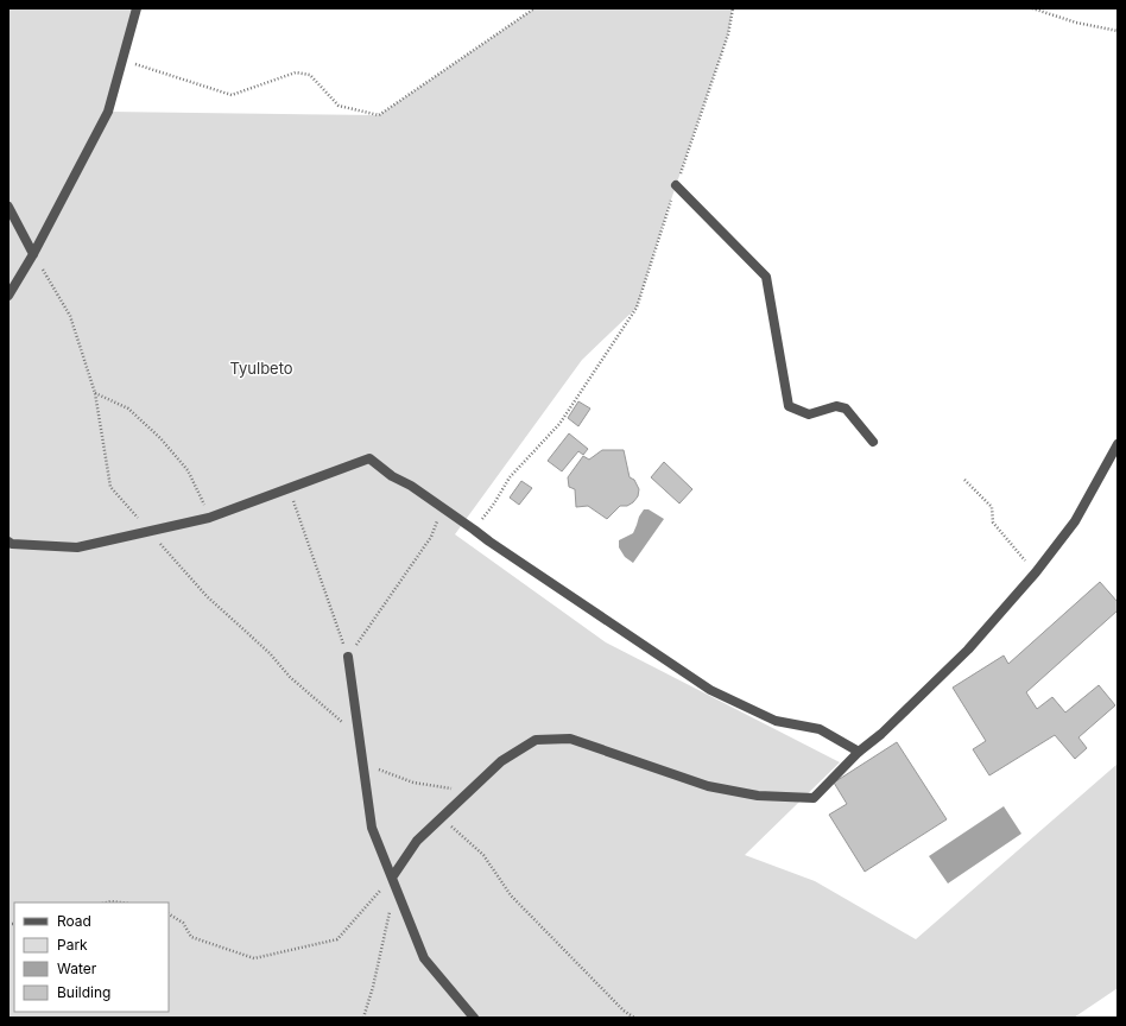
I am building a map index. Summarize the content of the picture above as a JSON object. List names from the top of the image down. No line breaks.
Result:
{"parks":["Tyulbeto"],"legend":["Road","Park","Water","Building"]}
